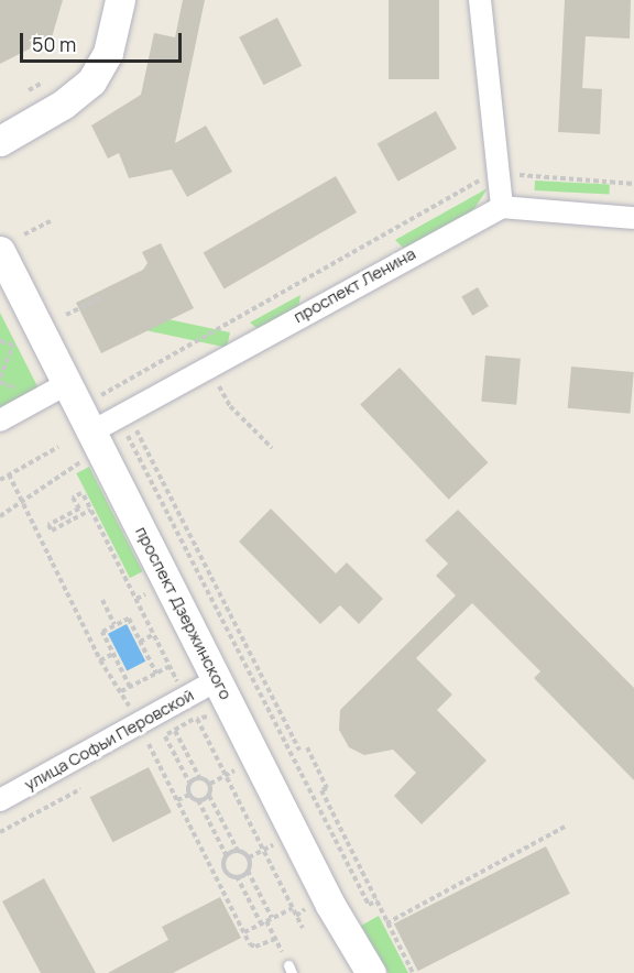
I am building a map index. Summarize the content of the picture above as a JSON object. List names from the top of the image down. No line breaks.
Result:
{"streets":{"main road":["проспект Дзержинского"],"street":["проспект Ленина","улица Софьи Перовской"]},"crossings":[["проспект Ленина","проспект Дзержинского"],["проспект Дзержинского","улица Софьи Перовской"]],"scale_bar":"50 m"}
